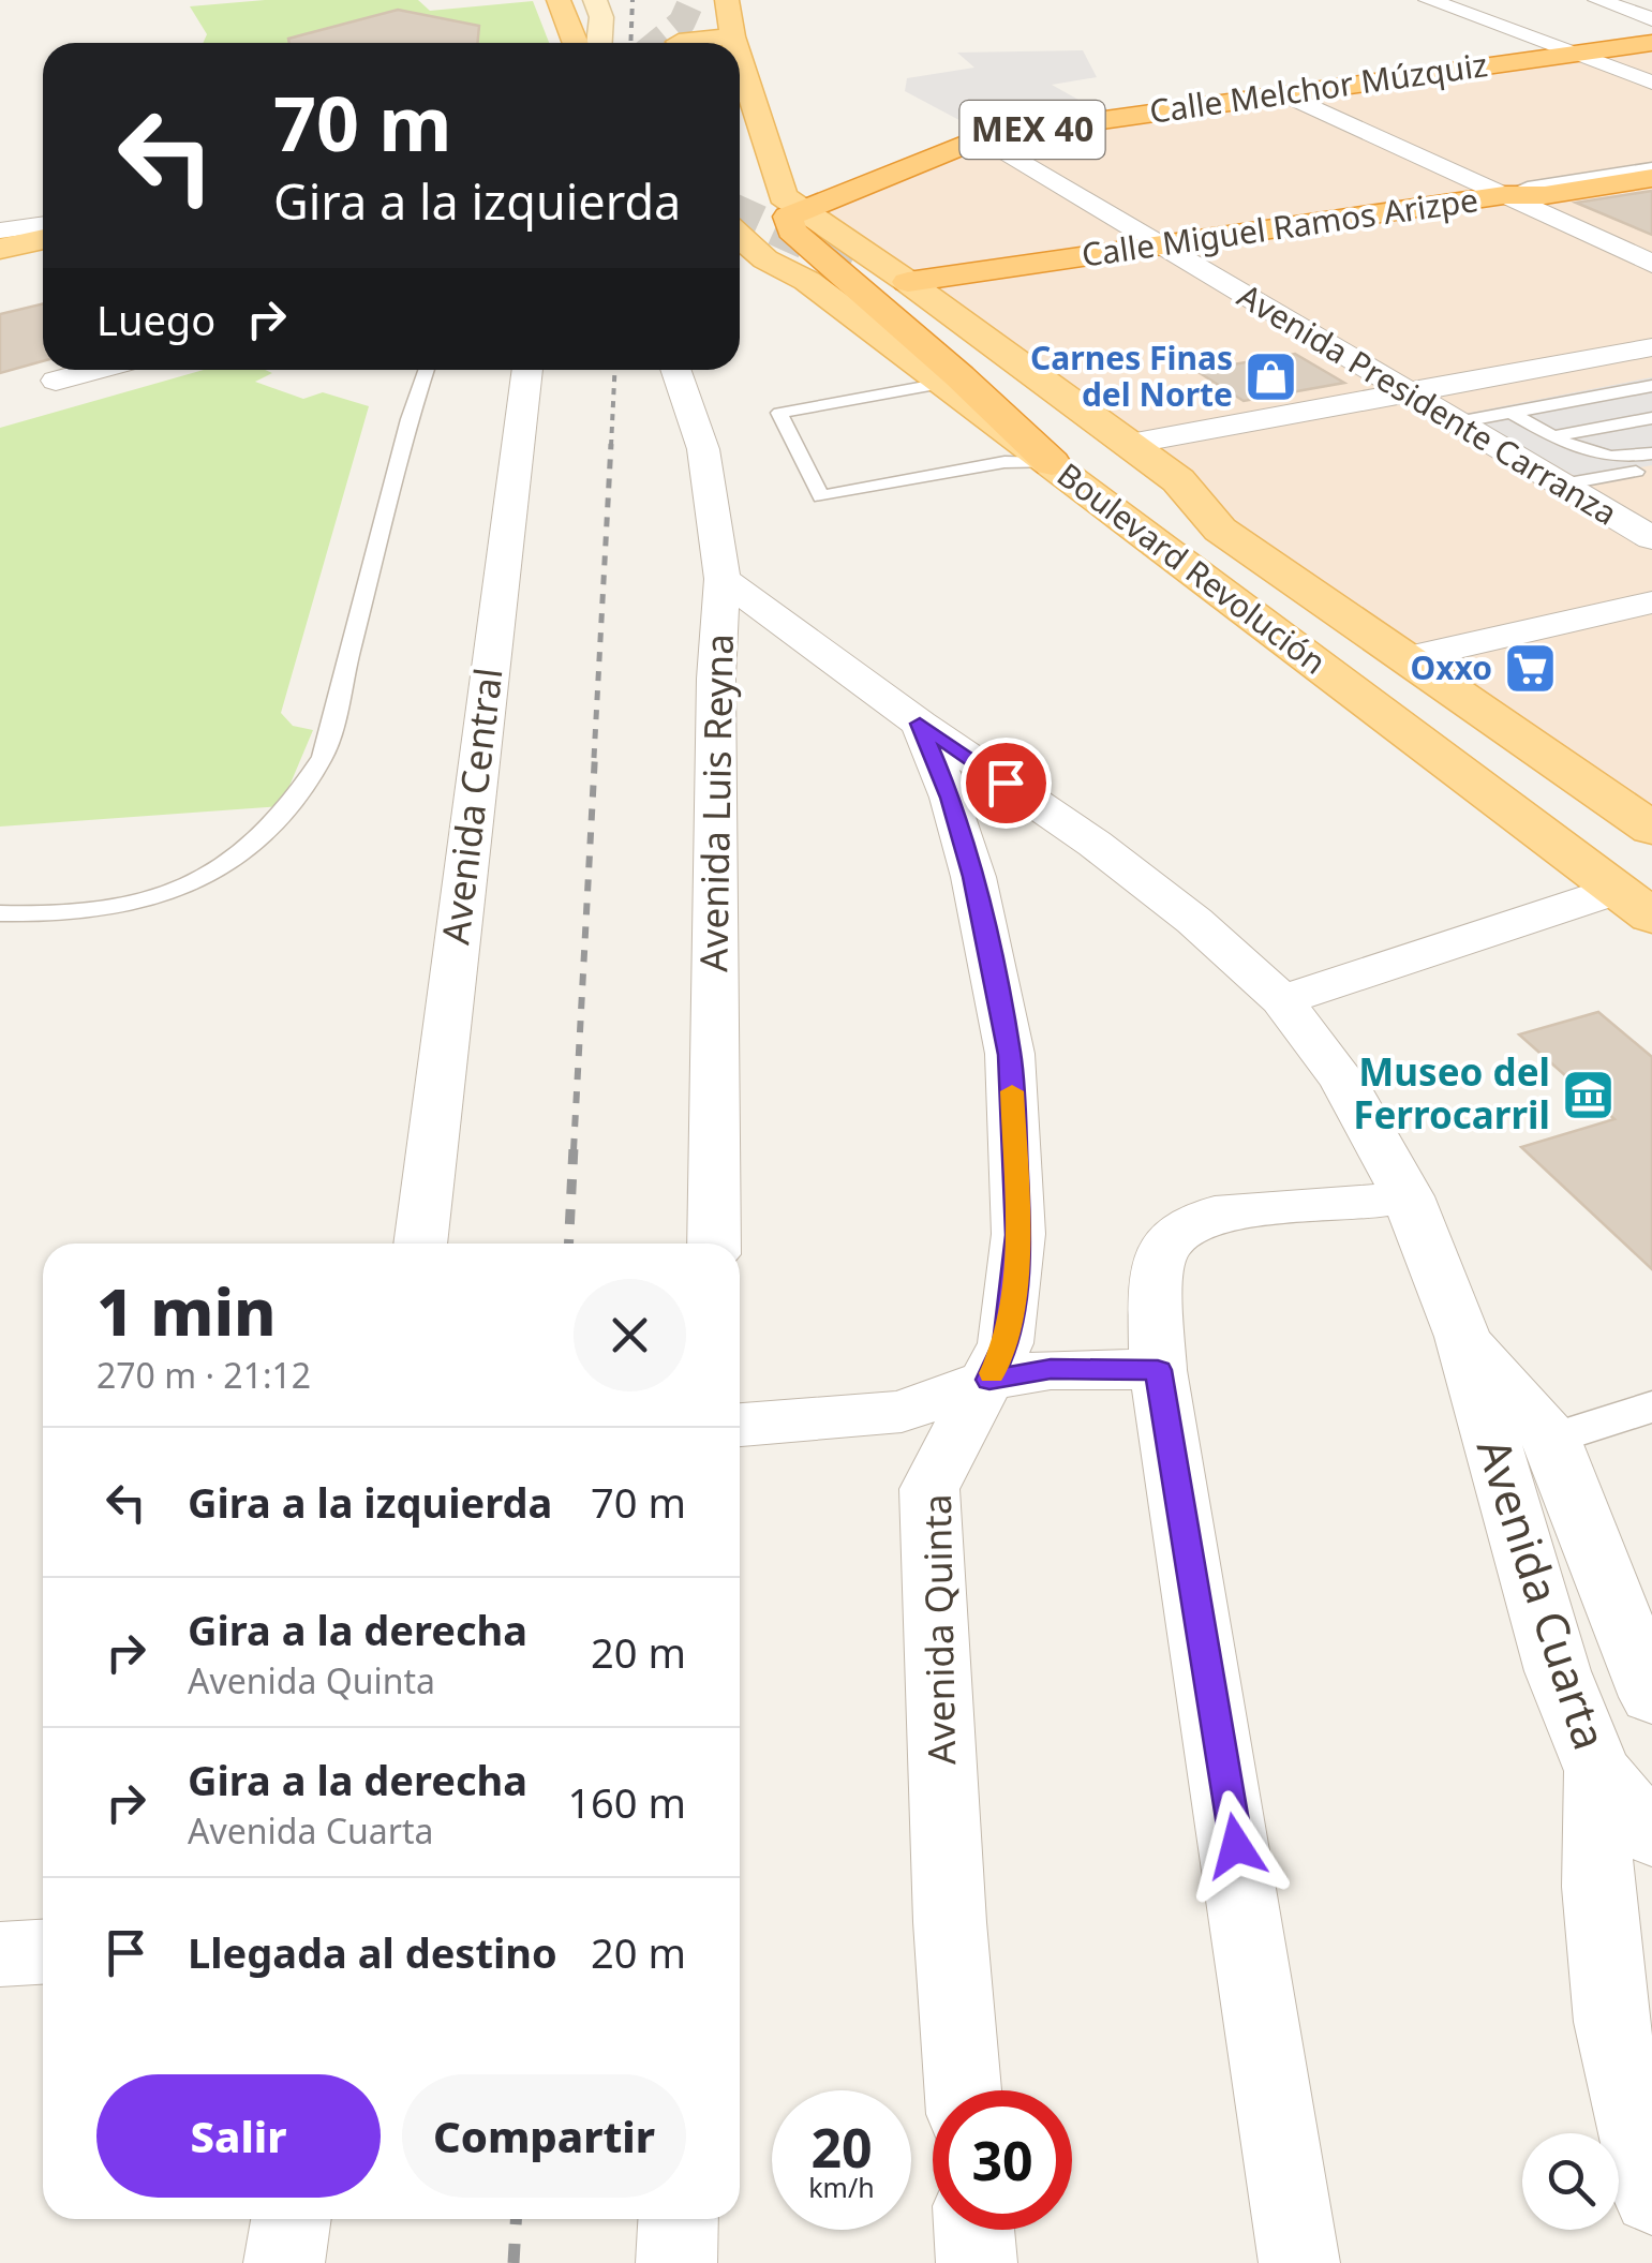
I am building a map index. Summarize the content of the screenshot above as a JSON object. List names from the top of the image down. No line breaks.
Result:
{"streets":{"highway":["Calle Melchor Múzquiz","MEX 40","Calle Miguel Ramos Arizpe"],"main road":["Boulevard Revolución"],"street":["Avenida Presidente Carranza","Avenida Luis Reyna","Avenida Central","Avenida Cuarta","Avenida Quinta"]},"crossings":[["Calle Melchor Múzquiz","Avenida Presidente Carranza"],["Calle Miguel Ramos Arizpe","Avenida Presidente Carranza"],["Avenida Luis Reyna","Avenida Cuarta"],["Avenida Cuarta","Avenida Quinta"]],"places":{"shop":["Carnes Finas del Norte"],"supermarket":["Oxxo"],"museum":["Museo del Ferrocarril"]},"page":{"turn":["70 m","Gira a la izquierda"],"then":"Luego","heading":["1 min","270 m · 21:12"],"list":[{"name":"Gira a la izquierda","value":"70 m"},{"name":"Gira a la derecha","note":"Avenida Quinta","value":"20 m"},{"name":"Gira a la derecha","note":"Avenida Cuarta","value":"160 m"},{"name":"Llegada al destino","value":"20 m"}],"buttons":["Salir","Compartir"],"speed":"20 km/h","limit":"30"}}
